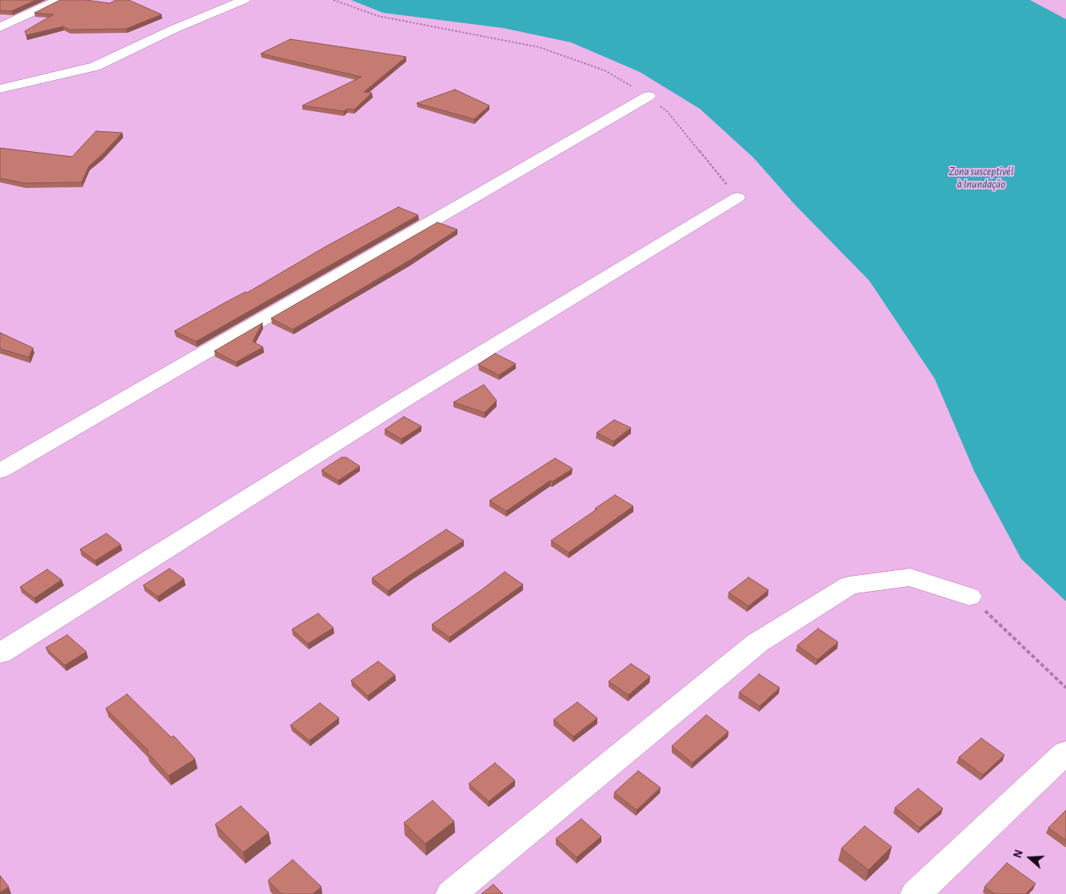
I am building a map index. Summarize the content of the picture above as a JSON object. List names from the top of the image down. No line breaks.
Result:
{"water":["Zona susceptivél à Inundação"],"north":"left"}
